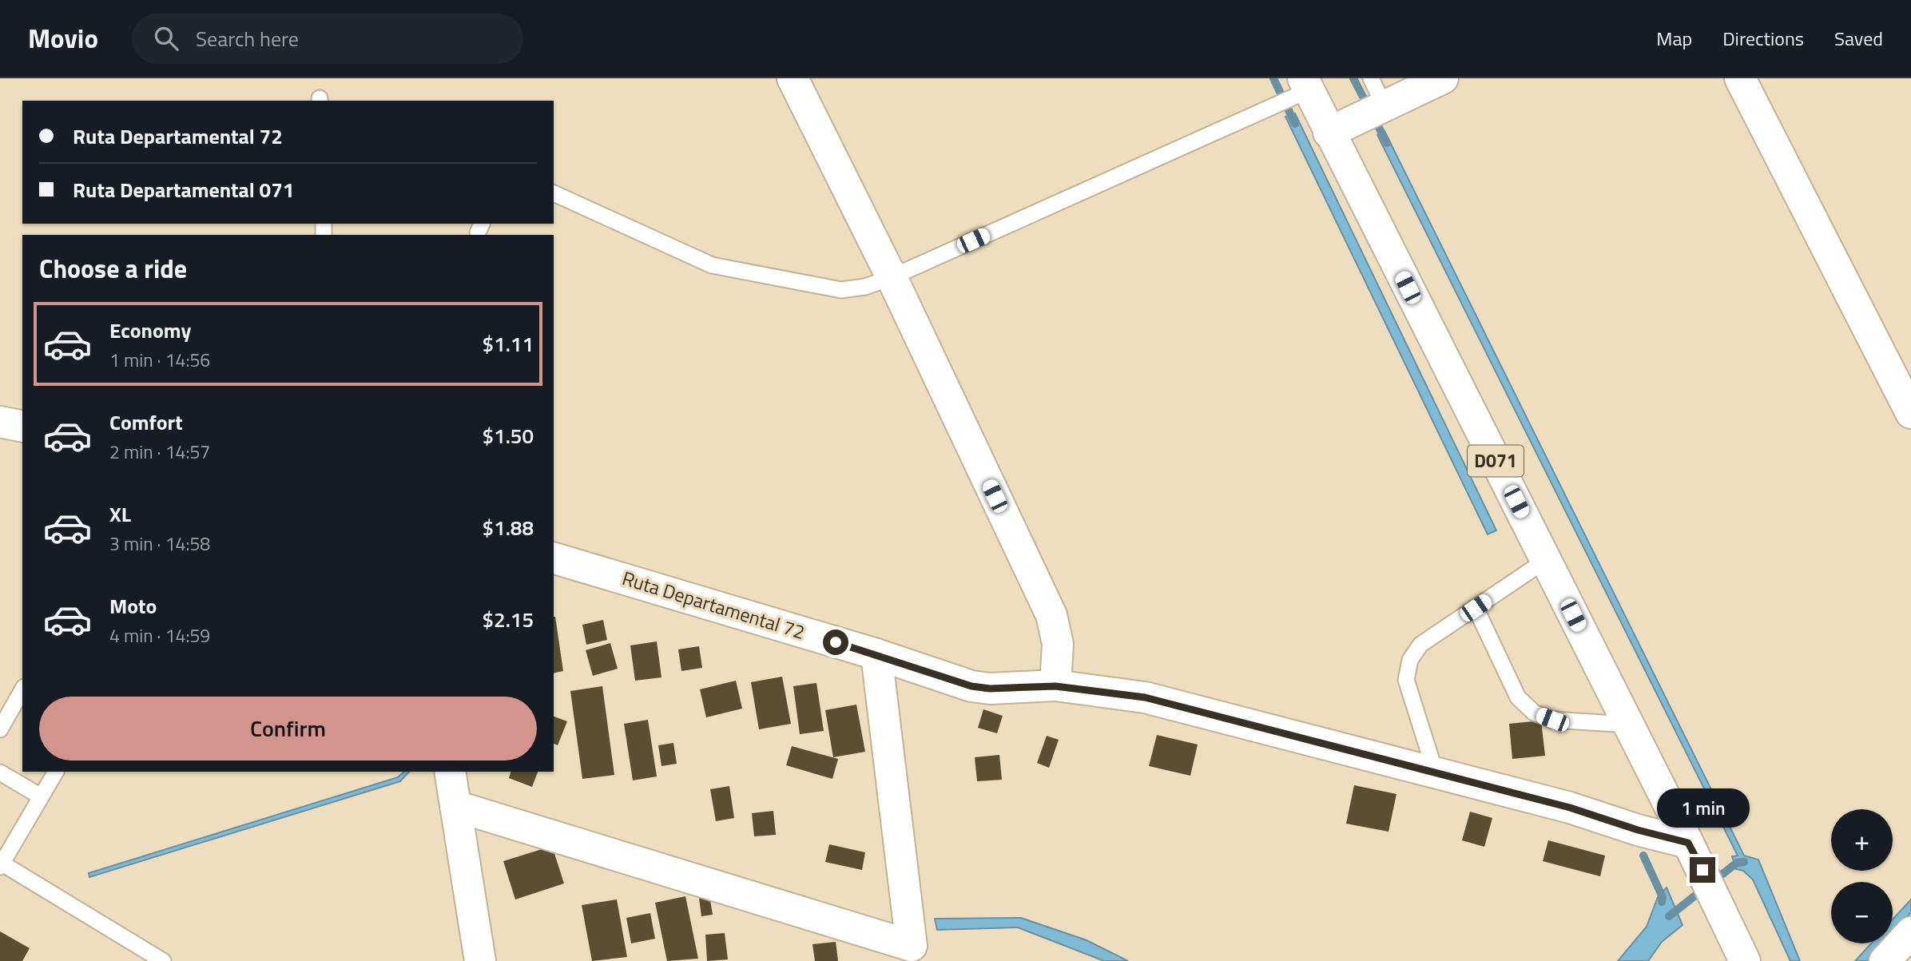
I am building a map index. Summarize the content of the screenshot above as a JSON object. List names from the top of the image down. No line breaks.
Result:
{"streets":{"street":["D071","Ruta Departamental 72"]},"crossings":[["D071","Ruta Departamental 72"]],"page":{"header":"Movio","search":"Search here","nav":["Map","Directions","Saved"],"banner":["Ruta Departamental 72","Ruta Departamental 071"],"heading":"Choose a ride","list":[{"name":"Economy","note":"1 min · 14:56","value":"$1.11"},{"name":"Comfort","note":"2 min · 14:57","value":"$1.50"},{"name":"XL","note":"3 min · 14:58","value":"$1.88"},{"name":"Moto","note":"4 min · 14:59","value":"$2.15"}],"buttons":"Confirm","bubble":"1 min","map_buttons":["+","−"]}}
